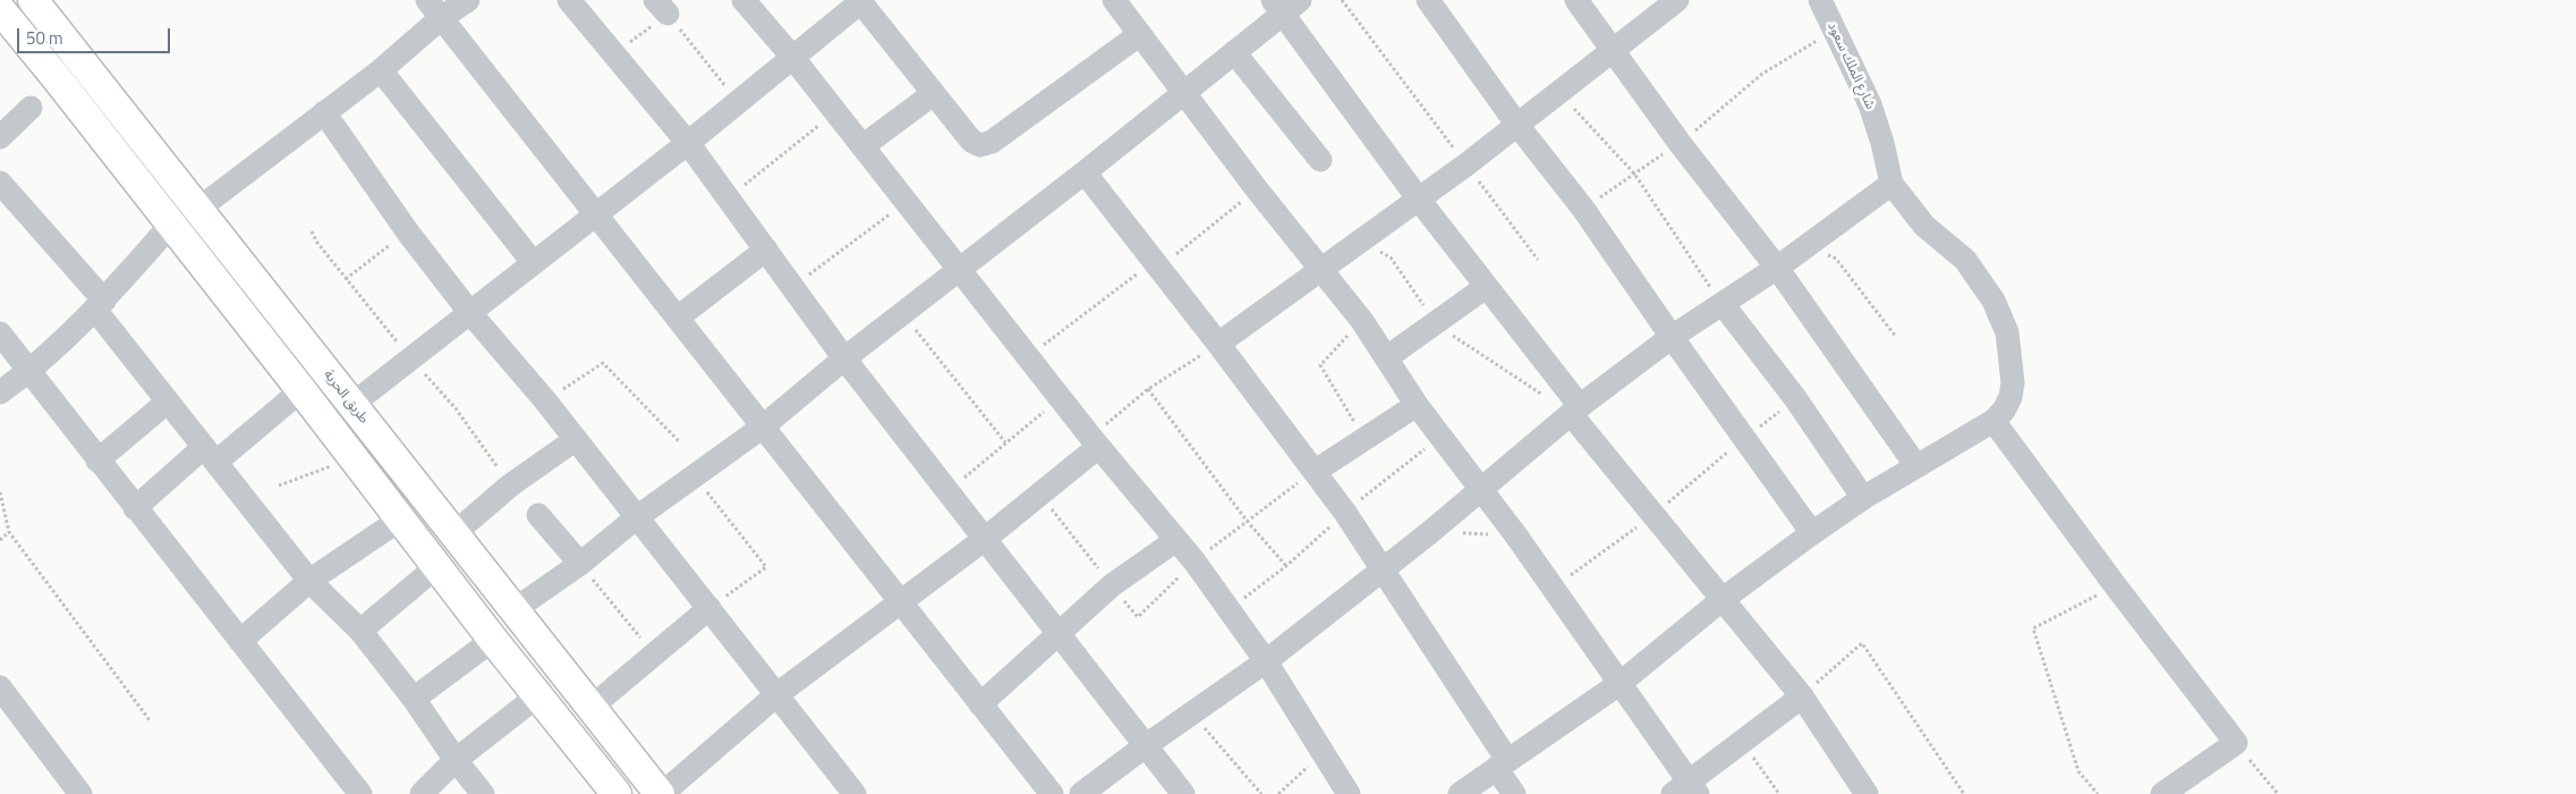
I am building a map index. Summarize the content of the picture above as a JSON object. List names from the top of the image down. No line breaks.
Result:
{"streets":{"main road":["طريق الحرية"],"street":["شارع الملك سعود"]},"scale_bar":"50 m"}
